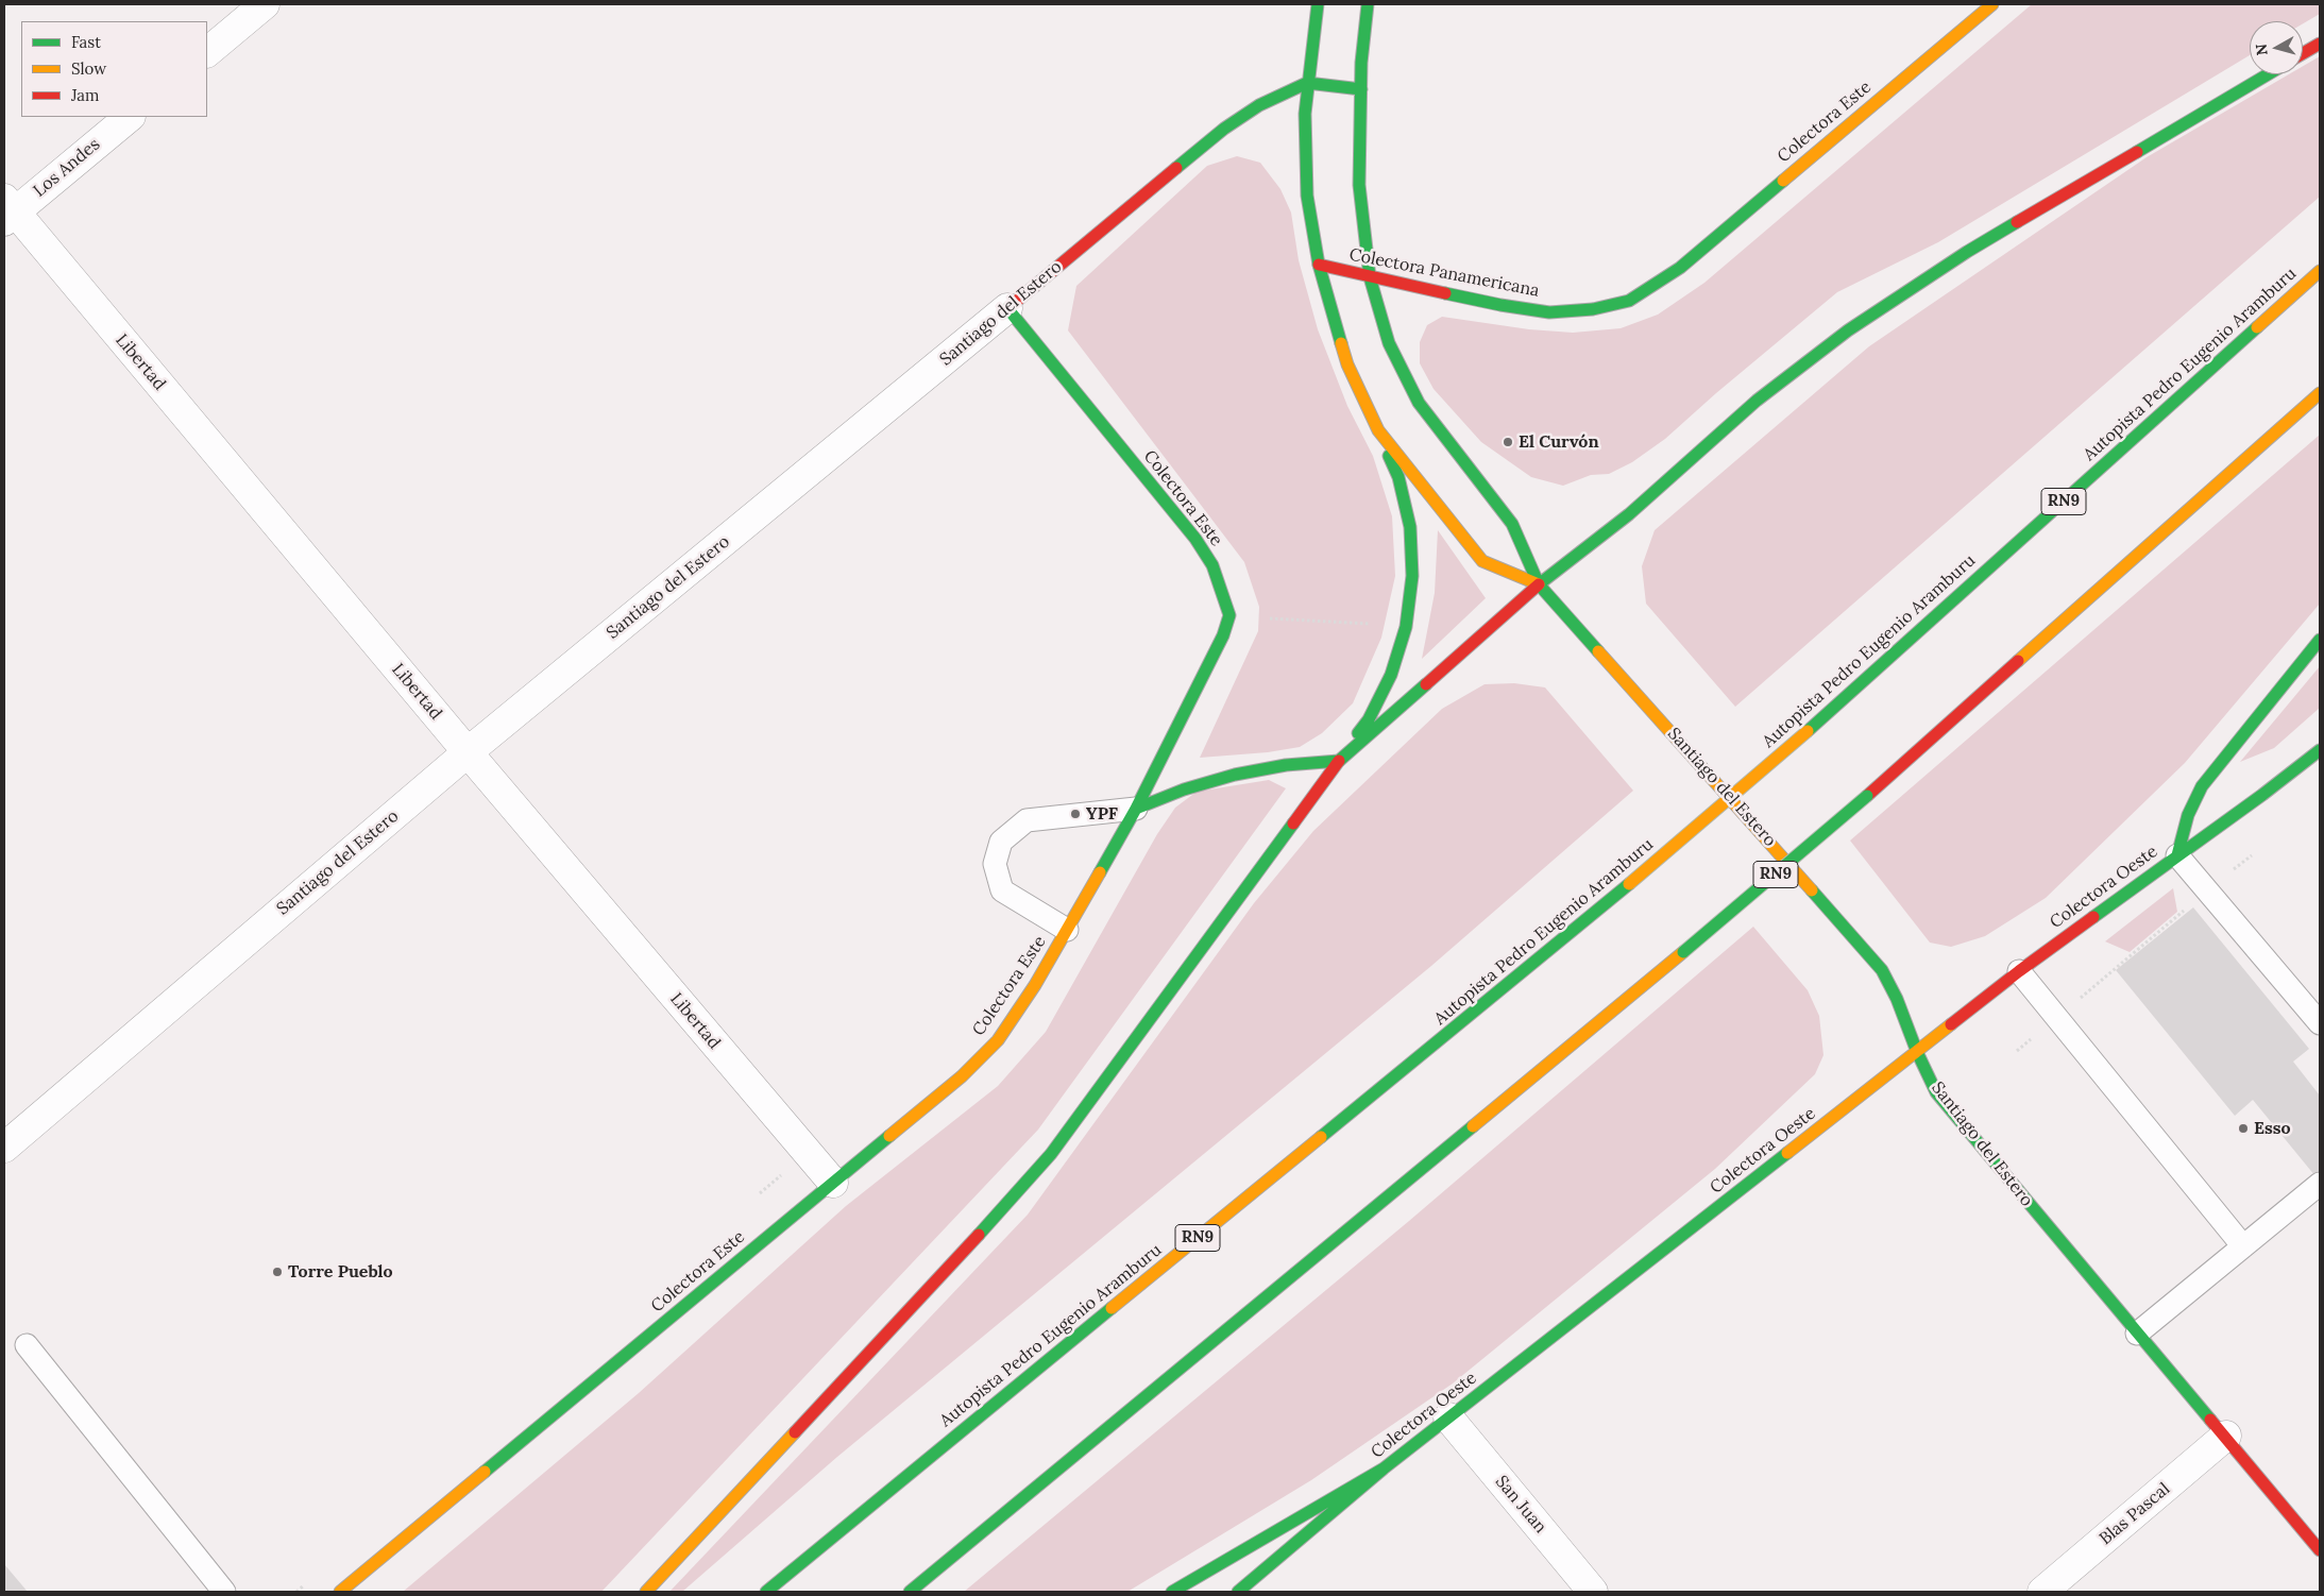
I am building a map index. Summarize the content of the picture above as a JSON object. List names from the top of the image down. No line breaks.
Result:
{"streets":{"main road":["Colectora Este","Colectora Panamericana","Santiago del Estero","Autopista Pedro Eugenio Aramburu","RN9","Colectora Oeste"],"street":["Los Andes","Libertad","San Juan","Blas Pascal"]},"crossings":[["Colectora Este","Colectora Panamericana"],["Colectora Este","Santiago del Estero"],["Colectora Este","Libertad"],["Los Andes","Libertad"],["Santiago del Estero","Libertad"],["Santiago del Estero","Colectora Oeste"],["Santiago del Estero","Blas Pascal"],["Colectora Oeste","San Juan"]],"places":["El Curvón","YPF","Esso","Torre Pueblo"],"legend":["Fast","Slow","Jam"],"north":"left"}
